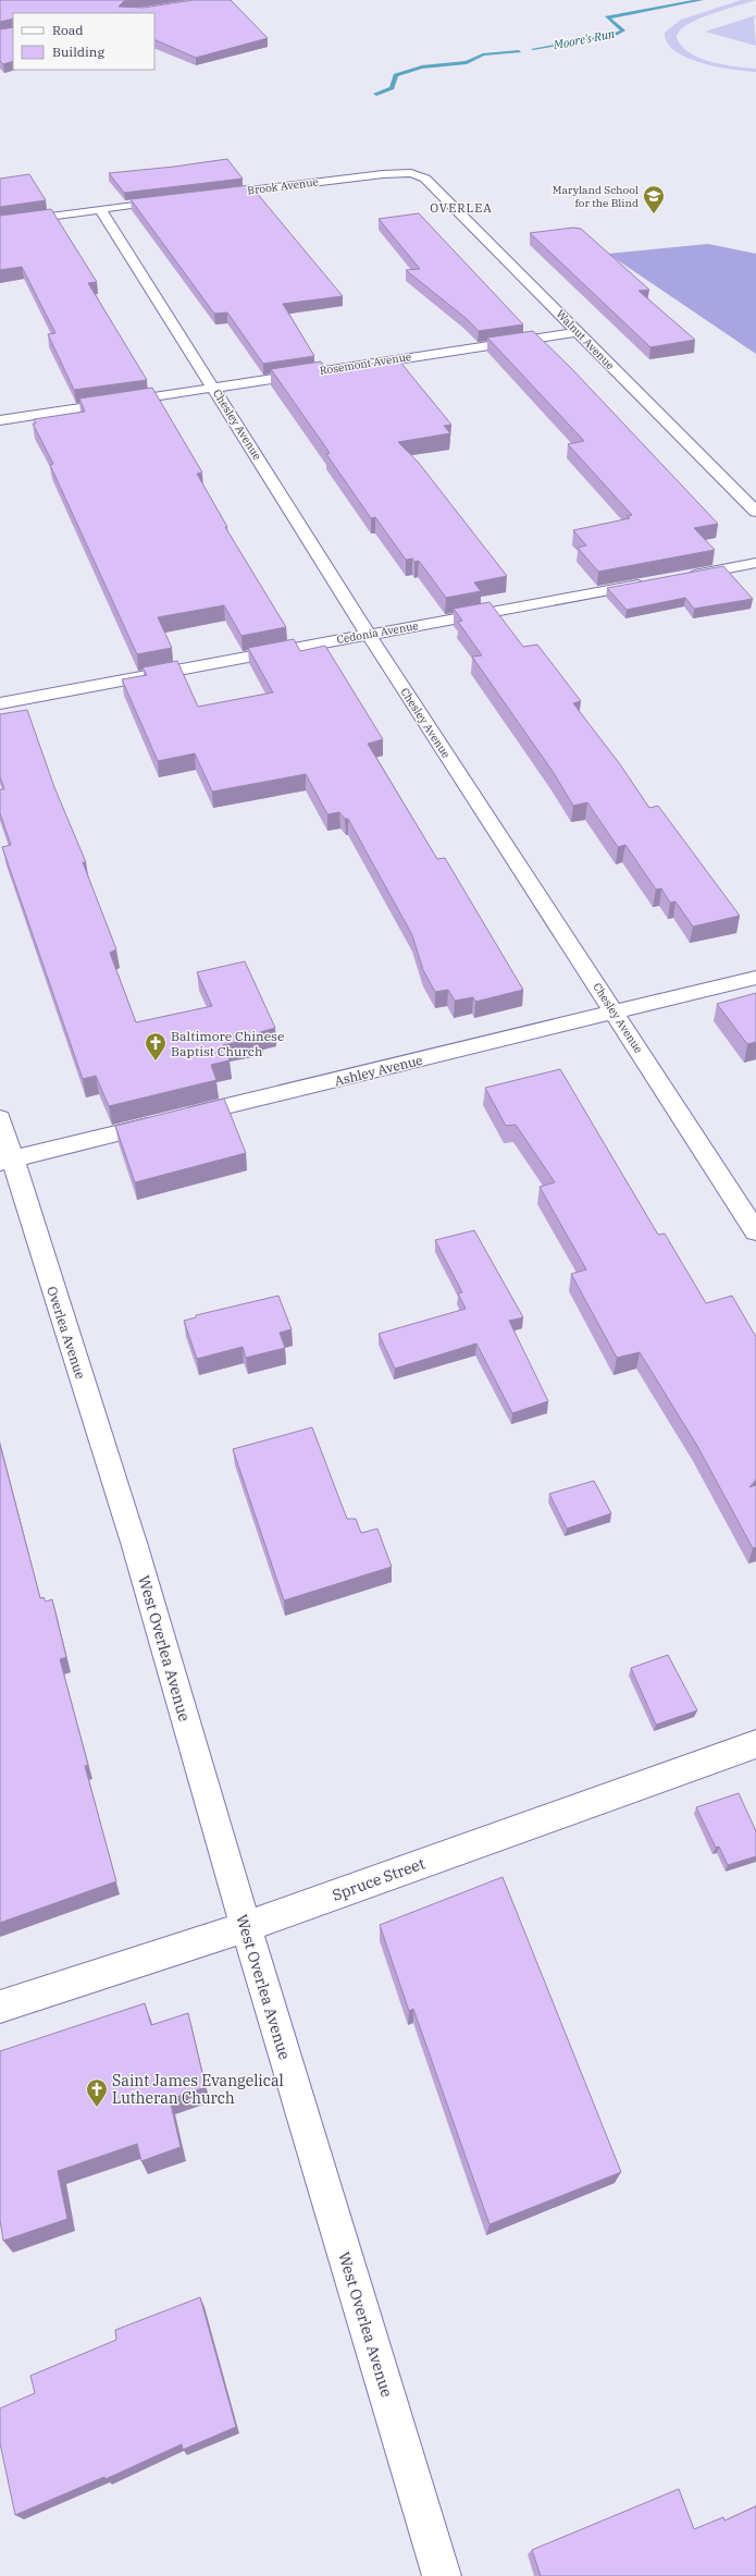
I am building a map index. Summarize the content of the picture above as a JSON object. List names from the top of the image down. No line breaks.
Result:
{"streets":{"street":["Brook Avenue","Walnut Avenue","Rosemont Avenue","Chesley Avenue","Cedonia Avenue","Ashley Avenue","Overlea Avenue","West Overlea Avenue","Spruce Street"]},"crossings":[["Brook Avenue","Walnut Avenue"],["Walnut Avenue","Rosemont Avenue"],["Rosemont Avenue","Chesley Avenue"],["Chesley Avenue","Cedonia Avenue"],["Chesley Avenue","Ashley Avenue"],["Ashley Avenue","Overlea Avenue"],["Overlea Avenue","West Overlea Avenue"],["West Overlea Avenue","Spruce Street"]],"districts":["OVERLEA"],"water":["Moore's Run"],"places":{"school or university":["Maryland School for the Blind"],"church":["Baltimore Chinese Baptist Church","Saint James Evangelical Lutheran Church"]},"legend":["Road","Building"]}
